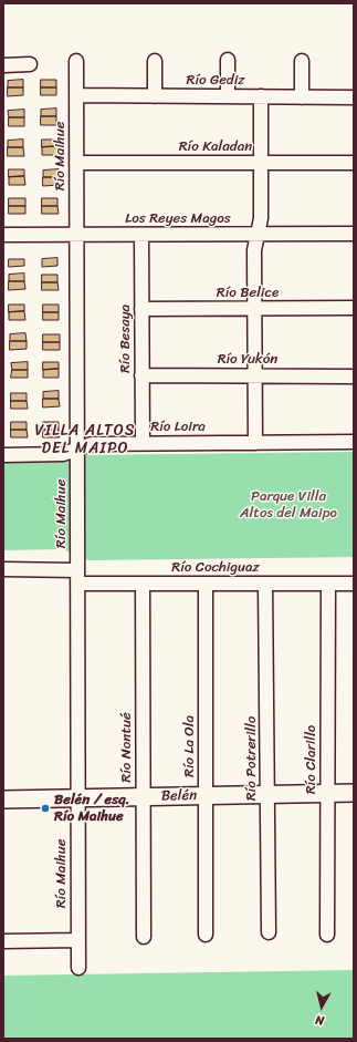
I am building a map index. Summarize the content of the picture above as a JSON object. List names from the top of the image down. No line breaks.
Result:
{"streets":{"street":["Río Gediz","Río Kaladan","Río Maihue","Los Reyes Magos","Río Belice","Río Besaya","Río Yukón","Río Loira","Río Cochiguaz","Río La Ola","Río Nontué","Río Potrerillo","Río Clarillo","Belén"]},"crossings":[["Río Gediz","Río Maihue"],["Río Kaladan","Río Maihue"],["Río Maihue","Los Reyes Magos"],["Río Maihue","Río Loira"],["Río Maihue","Río Cochiguaz"],["Río Maihue","Belén"],["Los Reyes Magos","Río Besaya"],["Río Belice","Río Besaya"],["Río Besaya","Río Yukón"],["Río Besaya","Río Loira"],["Río Cochiguaz","Río La Ola"],["Río Cochiguaz","Río Nontué"],["Río Cochiguaz","Río Potrerillo"],["Río Cochiguaz","Río Clarillo"],["Río La Ola","Belén"],["Río Nontué","Belén"],["Río Potrerillo","Belén"],["Río Clarillo","Belén"]],"districts":["VILLA ALTOS DEL MAIPO"],"parks":["Parque Villa Altos del Maipo"],"places":["Belén / esq. Río Maihue"],"north":"bottom"}
